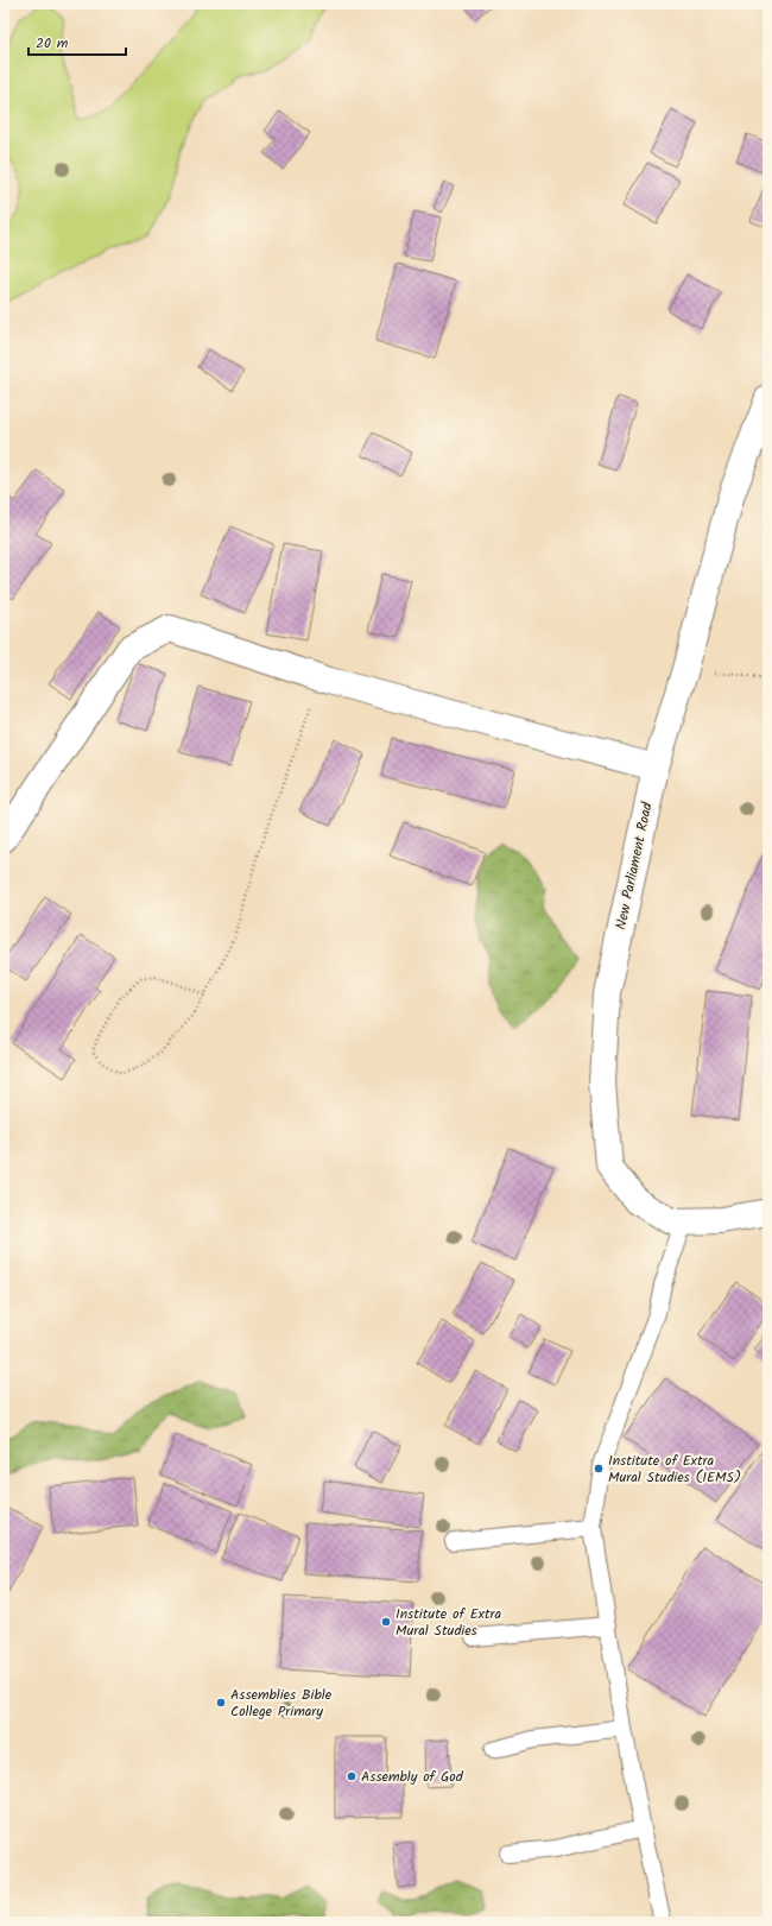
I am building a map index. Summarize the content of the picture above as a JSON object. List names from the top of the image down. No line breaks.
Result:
{"streets":{"main road":["New Parliament Road"]},"places":["Institute of Extra Mural Studies (IEMS)","Institute of Extra Mural Studies","Assemblies Bible College Primary","Assembly of God"],"scale_bar":"20 m"}
